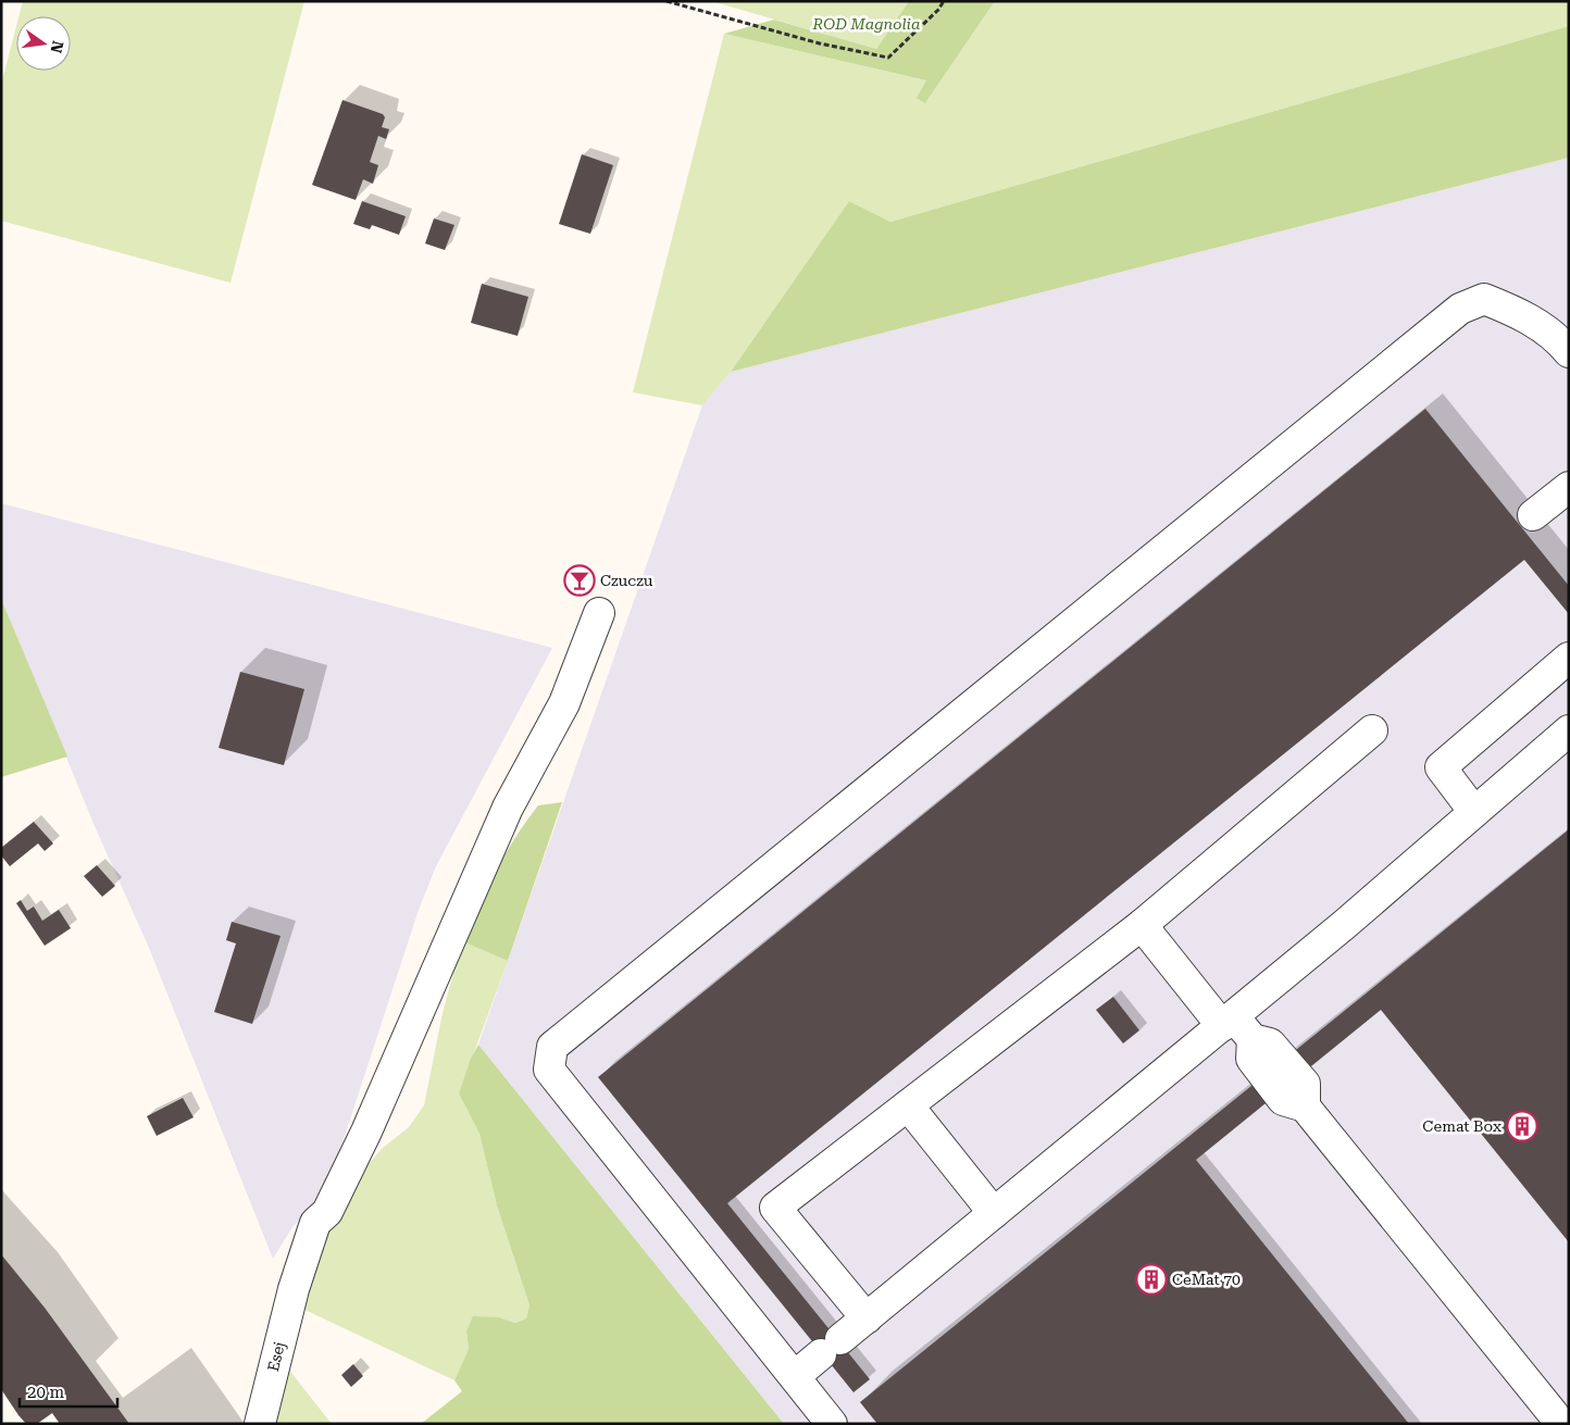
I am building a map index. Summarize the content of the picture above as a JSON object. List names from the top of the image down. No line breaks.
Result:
{"streets":{"street":["Esej"]},"parks":["ROD Magnolia"],"places":{"bar":["Czuczu"],"building":["Cemat Box","CeMat 70"]},"scale_bar":"20 m","north":"right"}
